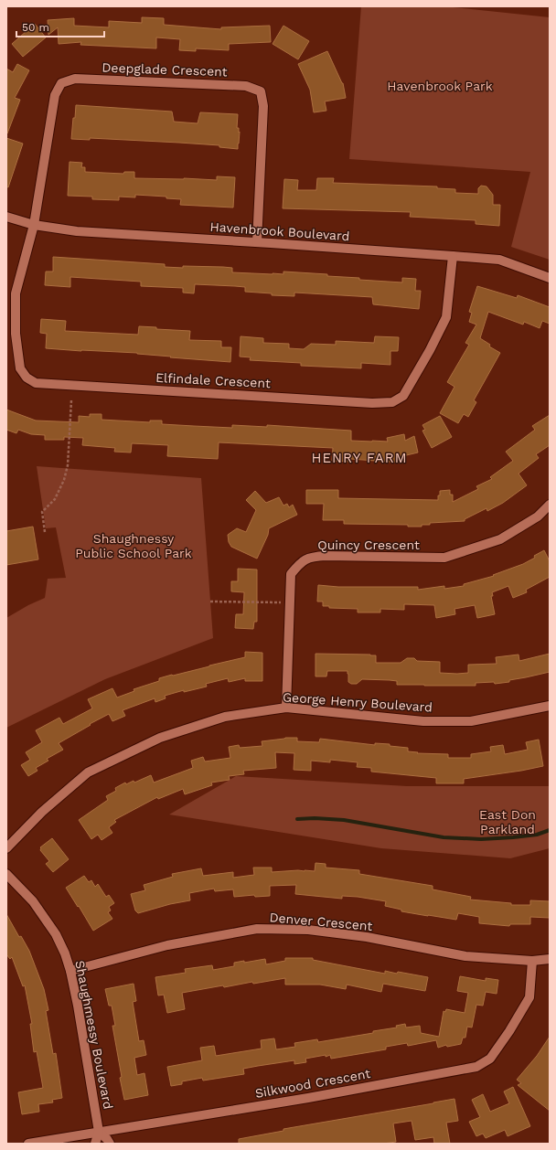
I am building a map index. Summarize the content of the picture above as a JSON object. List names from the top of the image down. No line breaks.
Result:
{"streets":{"street":["Deepglade Crescent","Havenbrook Boulevard","Elfindale Crescent","Quincy Crescent","George Henry Boulevard","Denver Crescent","Shaughmessy Boulevard","Silkwood Crescent"]},"crossings":[["Deepglade Crescent","Havenbrook Boulevard"],["Deepglade Crescent","Elfindale Crescent"],["Havenbrook Boulevard","Elfindale Crescent"],["Quincy Crescent","George Henry Boulevard"],["Denver Crescent","Shaughmessy Boulevard"],["Denver Crescent","Silkwood Crescent"],["Shaughmessy Boulevard","Silkwood Crescent"]],"districts":["HENRY FARM"],"parks":["Havenbrook Park","Shaughnessy Public School Park","East Don Parkland"],"scale_bar":"50 m"}
